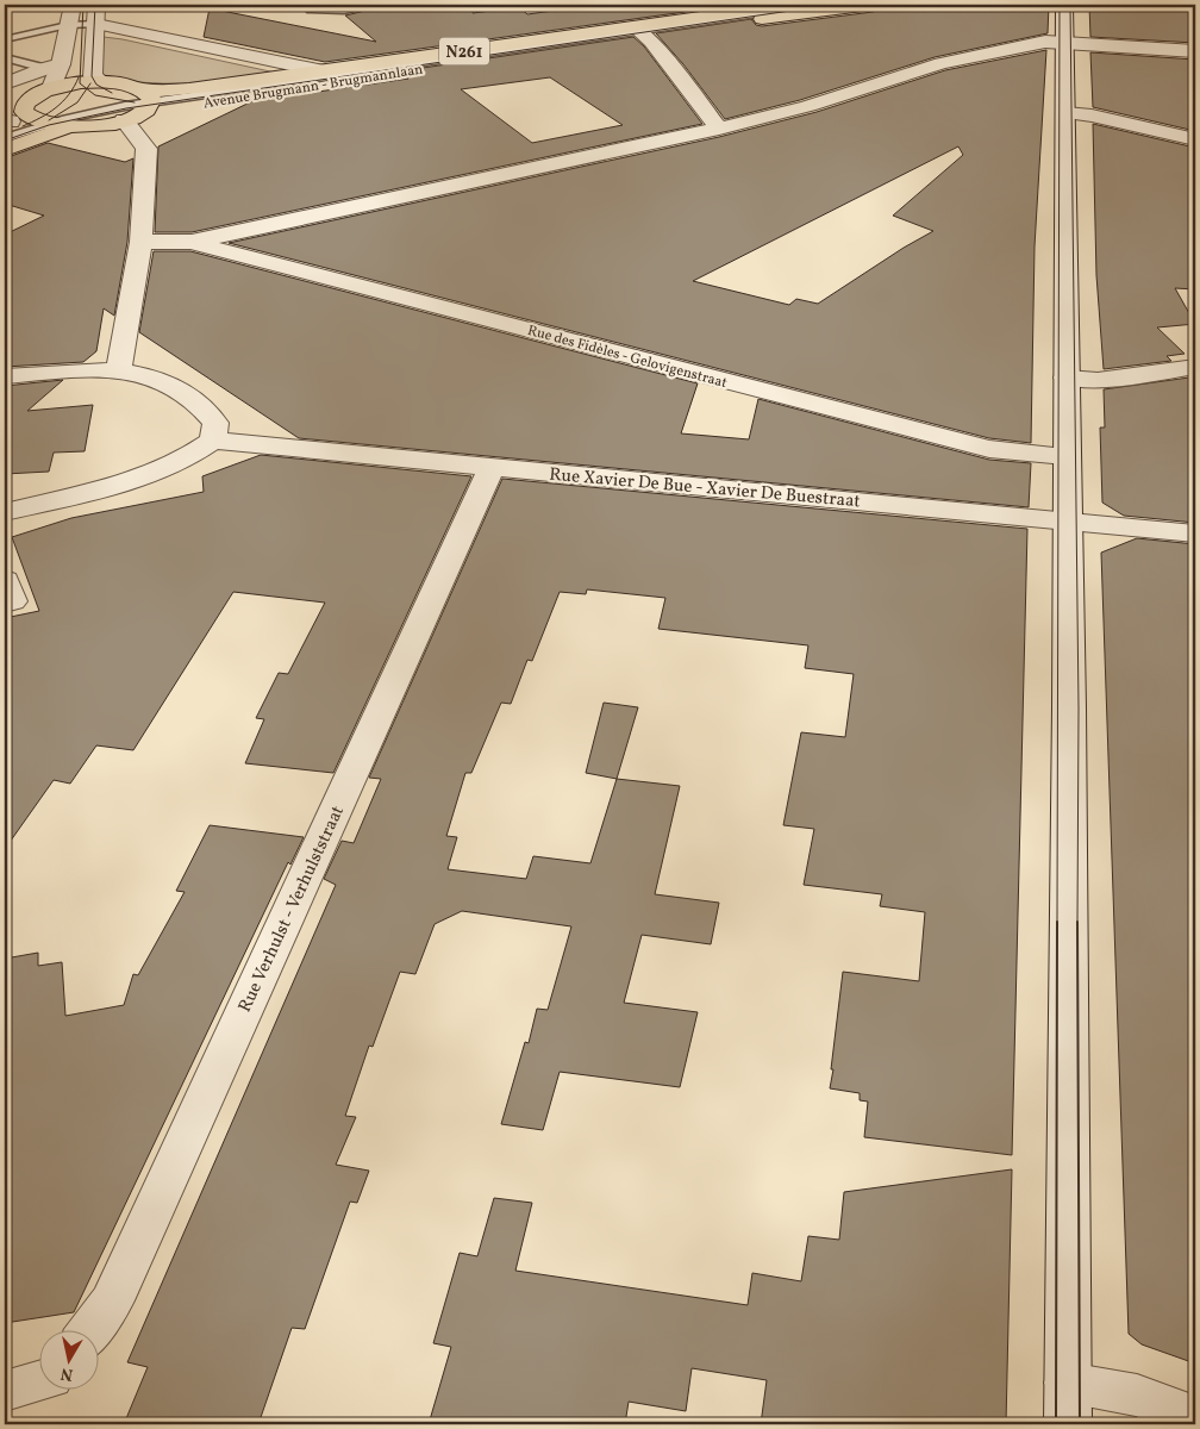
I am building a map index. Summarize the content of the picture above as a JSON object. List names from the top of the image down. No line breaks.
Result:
{"streets":{"main road":["N261","Avenue Brugmann - Brugmannlaan"],"street":["Rue des Fidèles - Gelovigenstraat","Rue Xavier De Bue - Xavier De Buestraat","Rue Verhulst - Verhulststraat"]},"crossings":[["Rue Xavier De Bue - Xavier De Buestraat","Rue Verhulst - Verhulststraat"]],"north":"bottom"}
